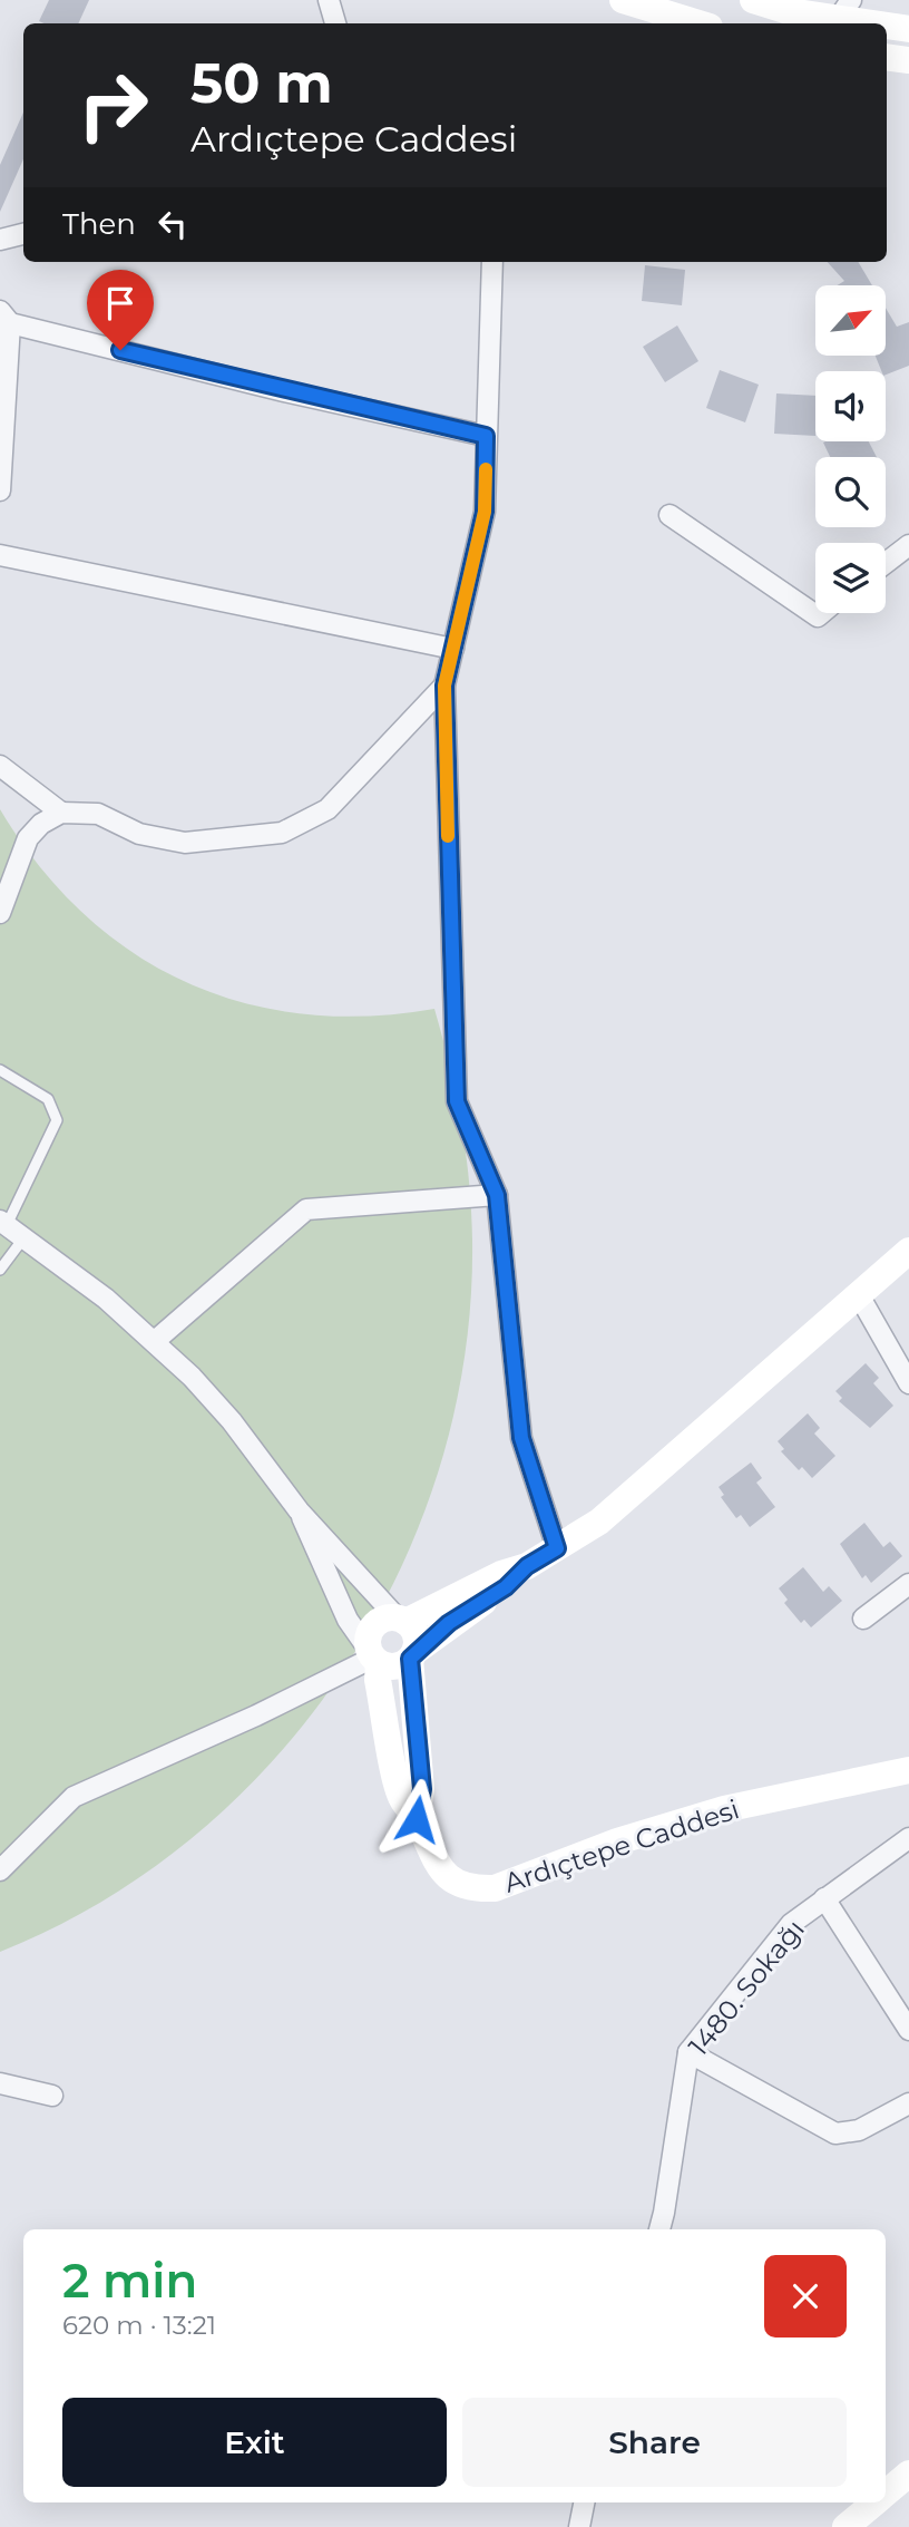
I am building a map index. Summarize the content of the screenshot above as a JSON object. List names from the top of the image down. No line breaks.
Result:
{"streets":{"street":["Ardıçtepe Caddesi","1480. Sokağı"]},"north":"top right","page":{"turn":["50 m","Ardıçtepe Caddesi"],"then":"Then","heading":["2 min","620 m · 13:21"],"buttons":["Exit","Share"]}}
